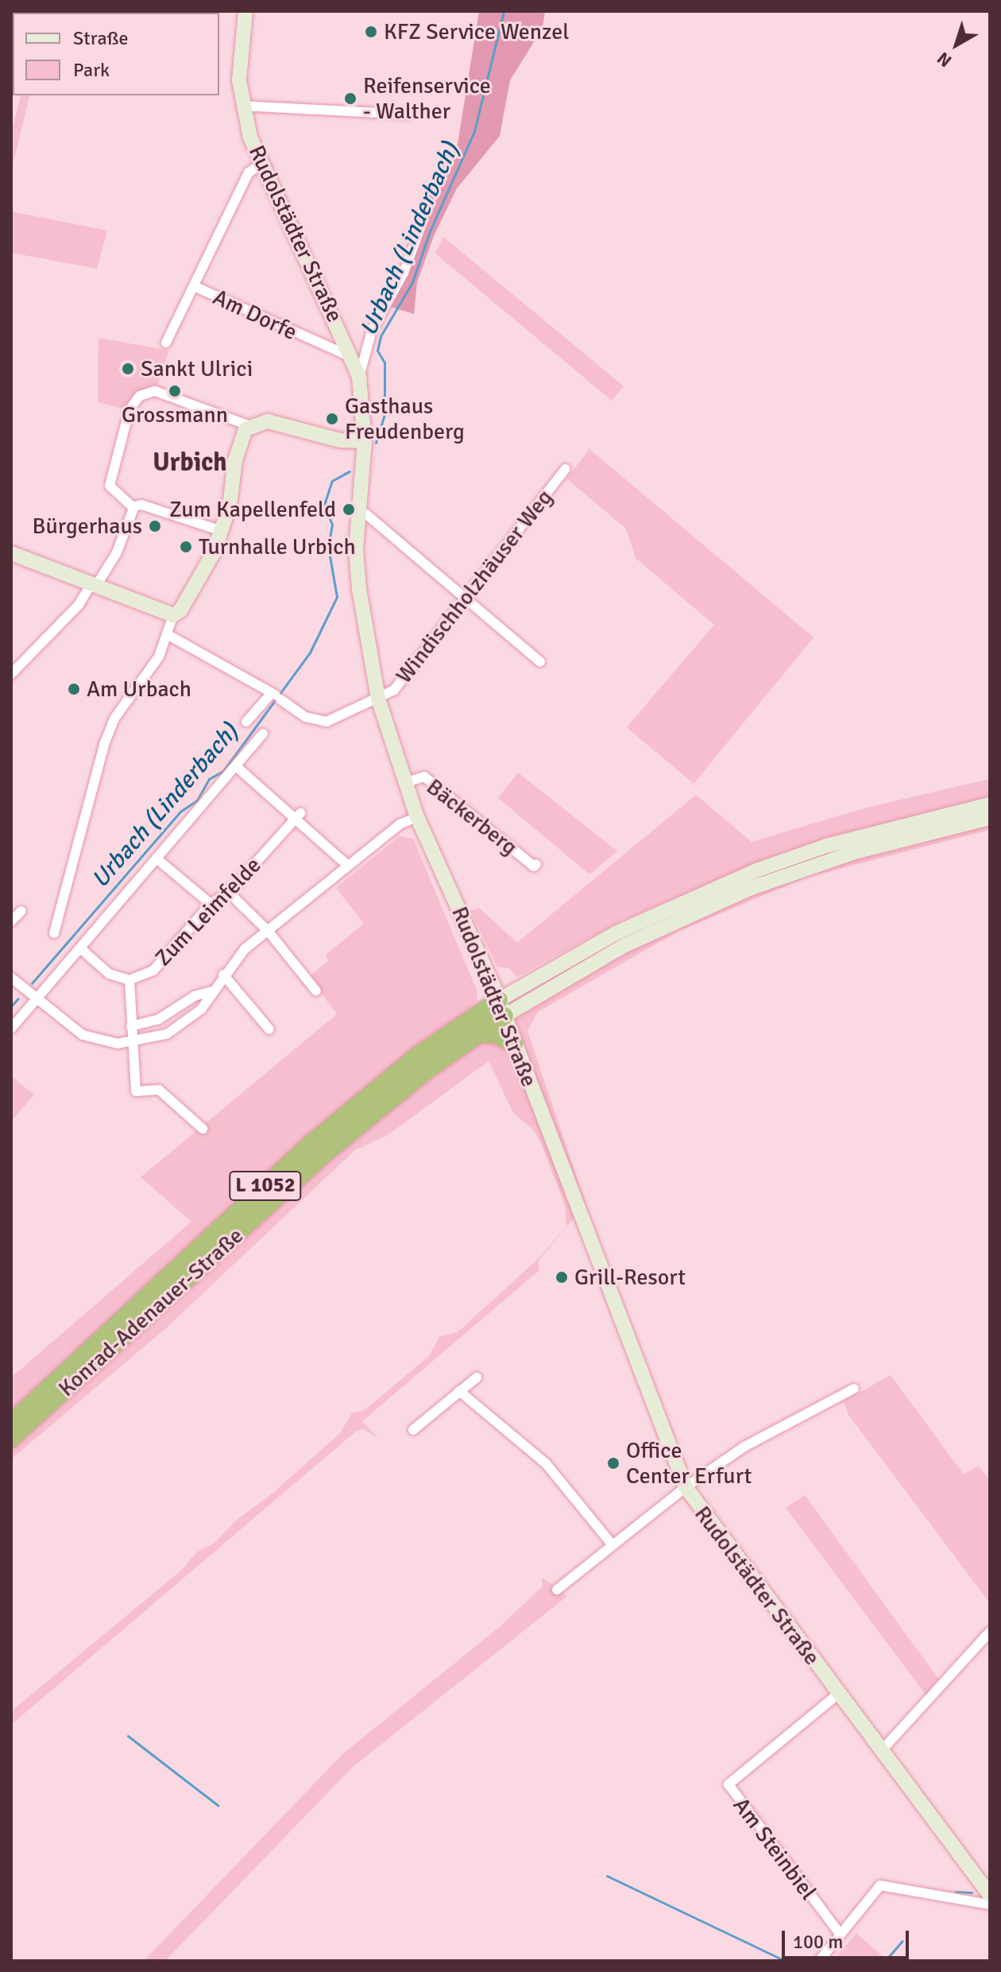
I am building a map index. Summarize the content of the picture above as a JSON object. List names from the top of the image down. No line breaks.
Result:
{"streets":{"highway":["L 1052","Konrad-Adenauer-Straße"],"street":["Rudolstädter Straße","Am Dorfe","Windischholzhäuser Weg","Bäckerberg","Zum Leimfelde","Am Steinbiel"]},"crossings":[["Rudolstädter Straße","Am Dorfe"],["Rudolstädter Straße","Windischholzhäuser Weg"],["Rudolstädter Straße","Bäckerberg"],["Rudolstädter Straße","Konrad-Adenauer-Straße"],["Rudolstädter Straße","Am Steinbiel"]],"districts":["Urbich"],"water":["Urbach (Linderbach)"],"places":["KFZ Service Wenzel","Reifenservice - Walther","Sankt Ulrici","Grossmann","Gasthaus Freudenberg","Zum Kapellenfeld","Bürgerhaus","Turnhalle Urbich","Am Urbach","Grill-Resort","Office Center Erfurt"],"legend":["Straße","Park"],"scale_bar":"100 m","north":"bottom left"}
